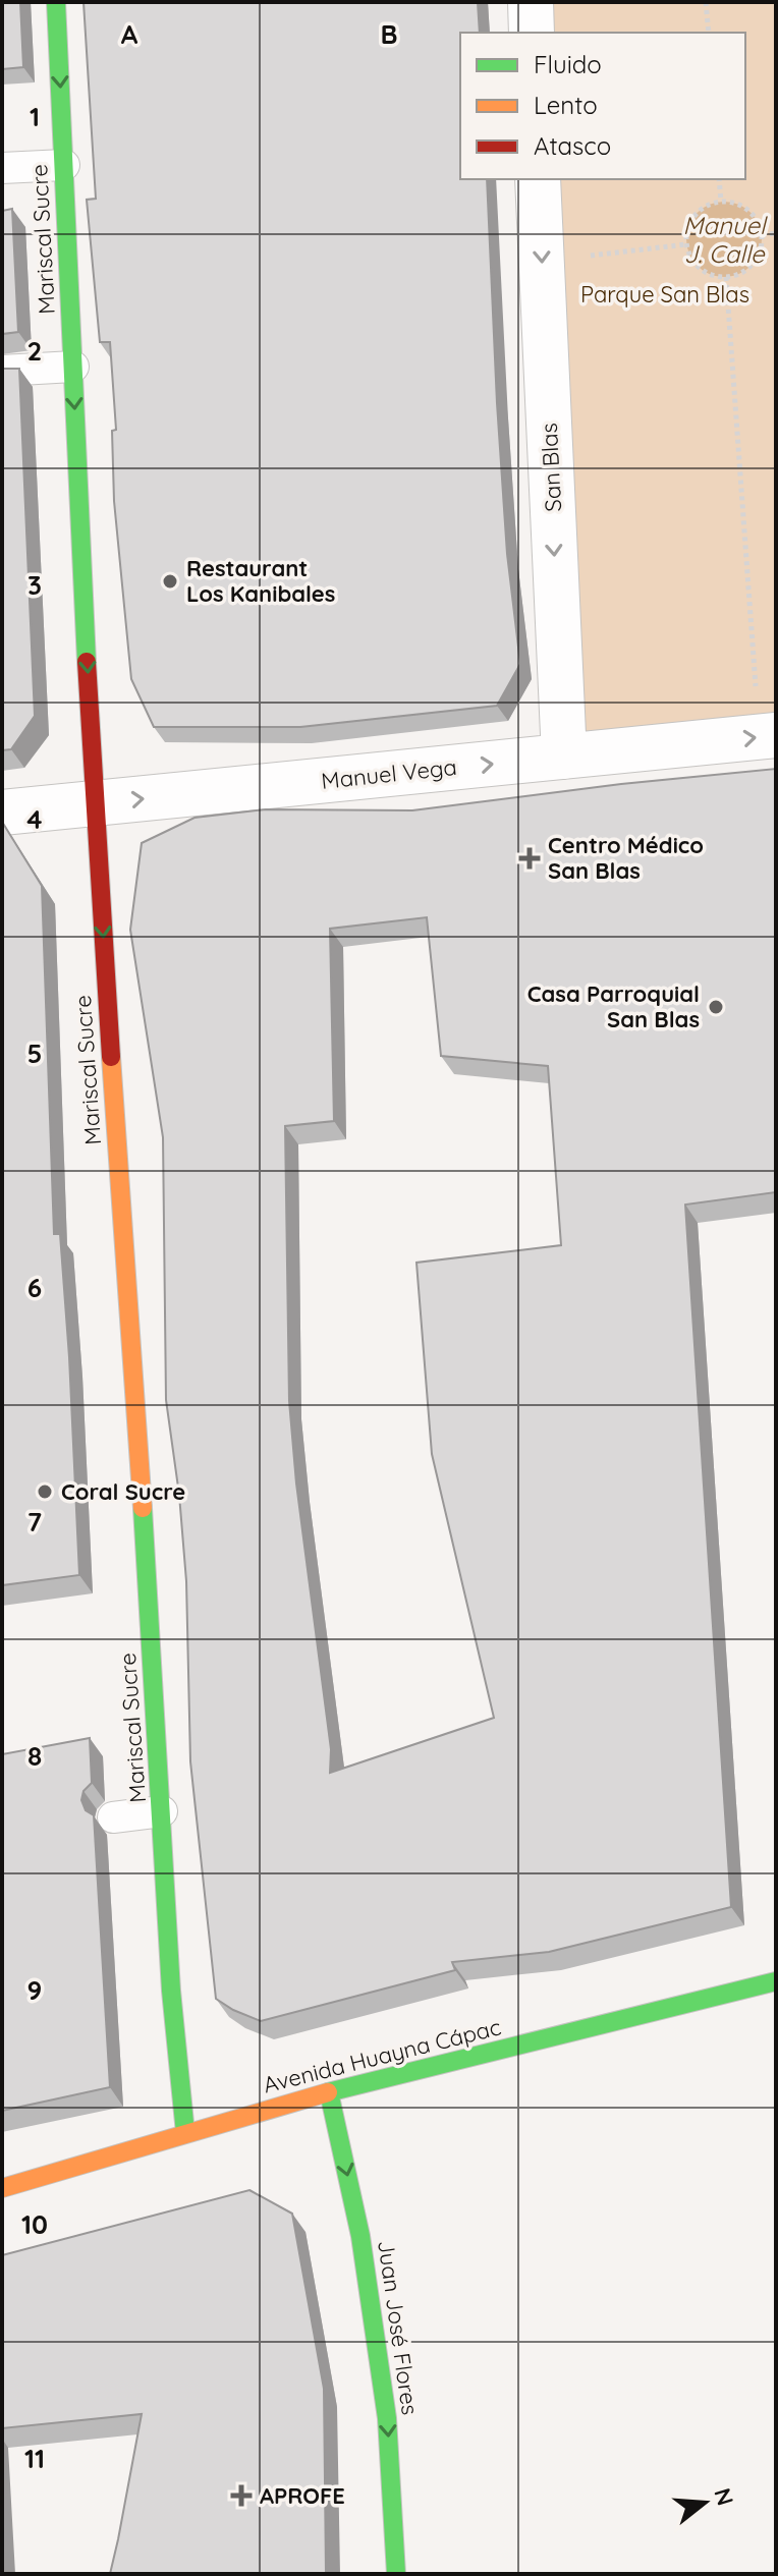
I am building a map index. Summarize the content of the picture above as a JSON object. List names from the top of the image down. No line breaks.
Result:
{"streets":{"street":["Mariscal Sucre","San Blas","Manuel Vega","Avenida Huayna Cápac","Juan José Flores"]},"crossings":[["Mariscal Sucre","Manuel Vega"],["Mariscal Sucre","Avenida Huayna Cápac"],["San Blas","Manuel Vega"],["Avenida Huayna Cápac","Juan José Flores"]],"one_way":["Mariscal Sucre","San Blas","Manuel Vega","Juan José Flores"],"water":["Manuel J. Calle"],"parks":["Parque San Blas"],"places":{"other":["Restaurant Los Kanibales","Casa Parroquial San Blas","Coral Sucre"],"health":["Centro Médico San Blas","APROFE"]},"legend":["Fluido","Lento","Atasco"],"north":"right","grid":{"columns":["A","B"],"rows":["1","2","3","4","5","6","7","8","9","10","11"]}}
